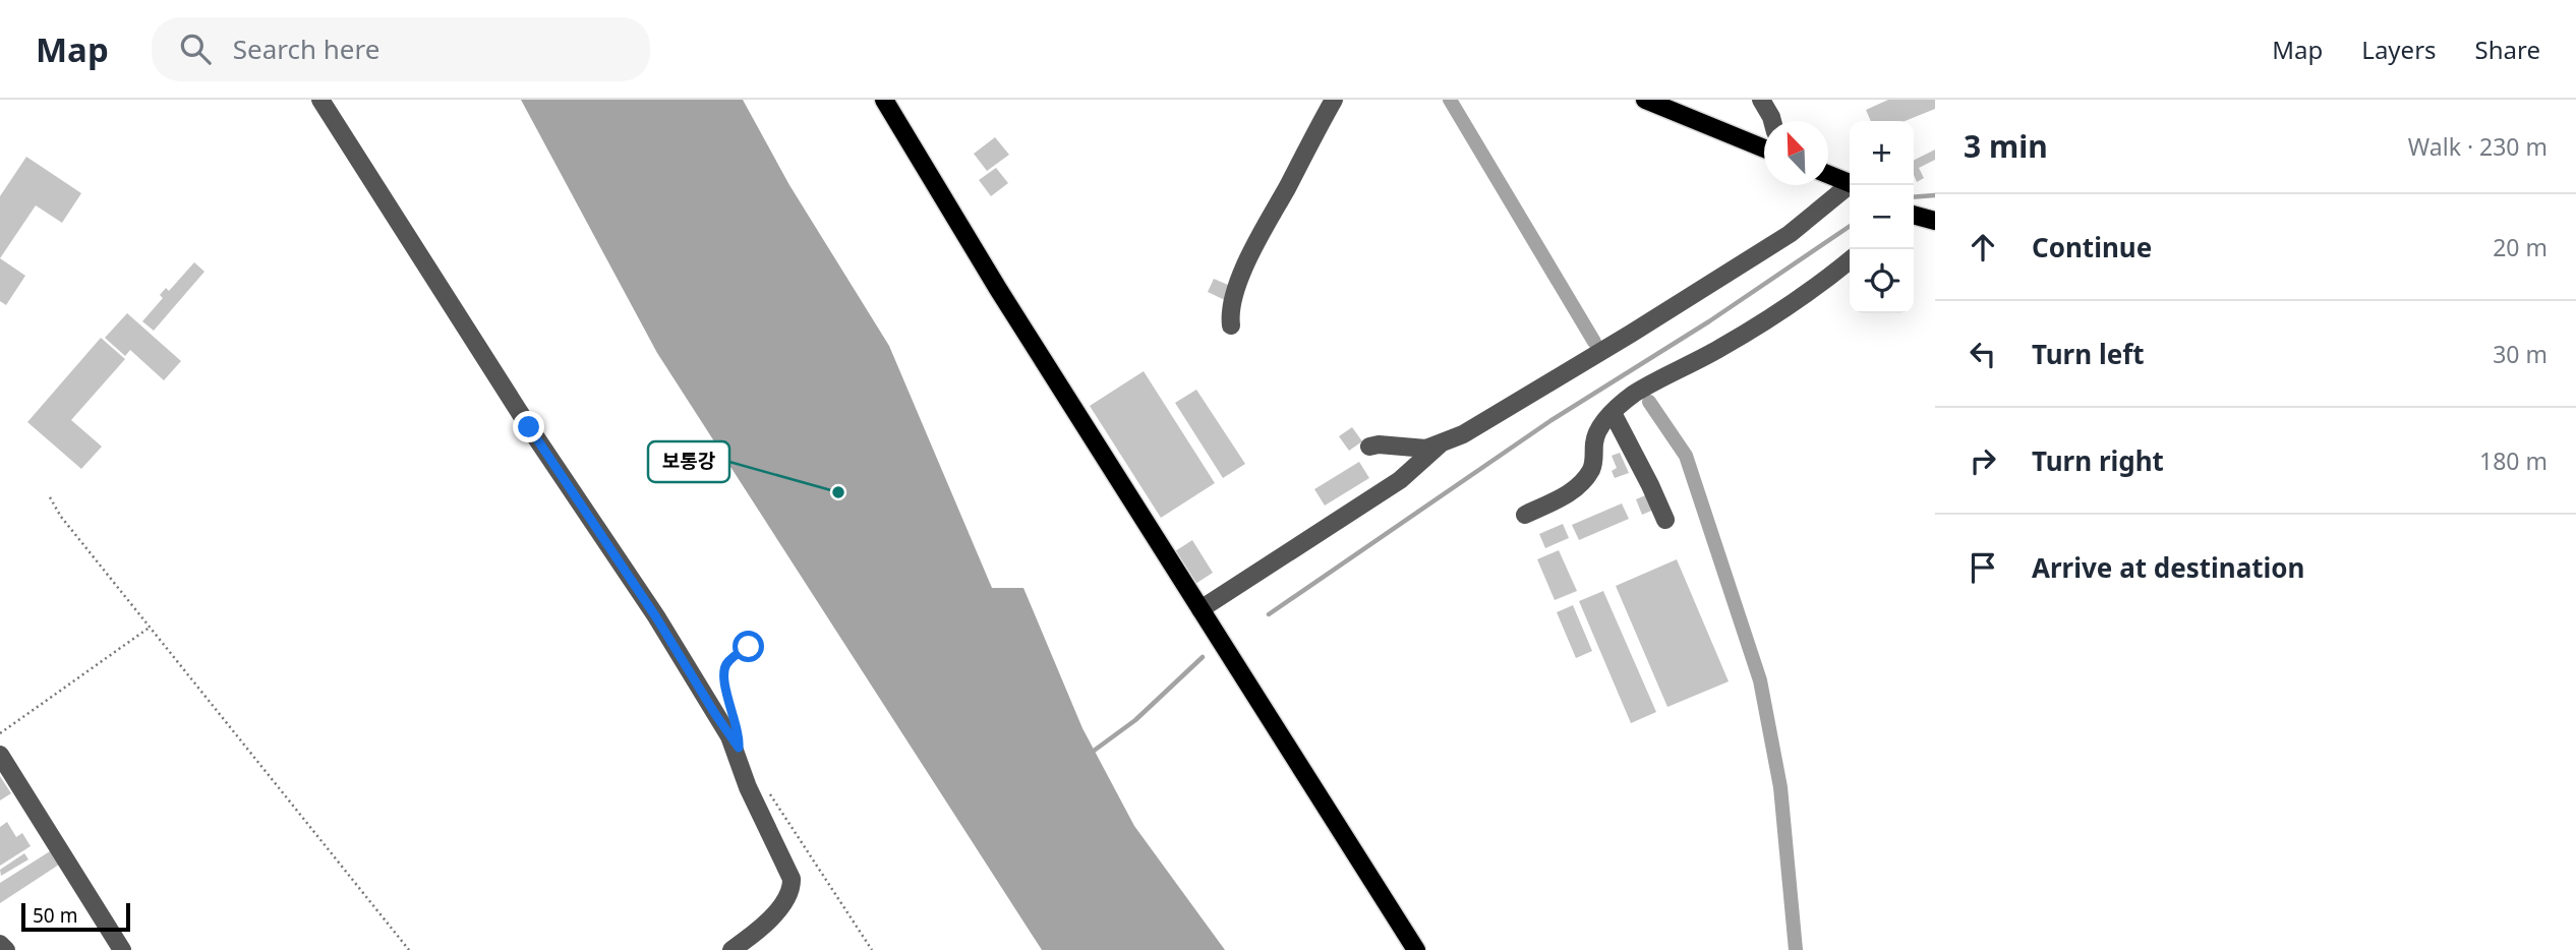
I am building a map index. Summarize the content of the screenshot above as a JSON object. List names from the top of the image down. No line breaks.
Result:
{"places":["보통강"],"scale_bar":"50 m","north":"top left","page":{"header":"Map","search":"Search here","nav":["Map","Layers","Share"],"heading":["3 min","Walk · 230 m"],"map_buttons":["+","−"],"list":[["Continue","20 m"],["Turn left","30 m"],["Turn right","180 m"],"Arrive at destination"],"scale":"50 m"}}
